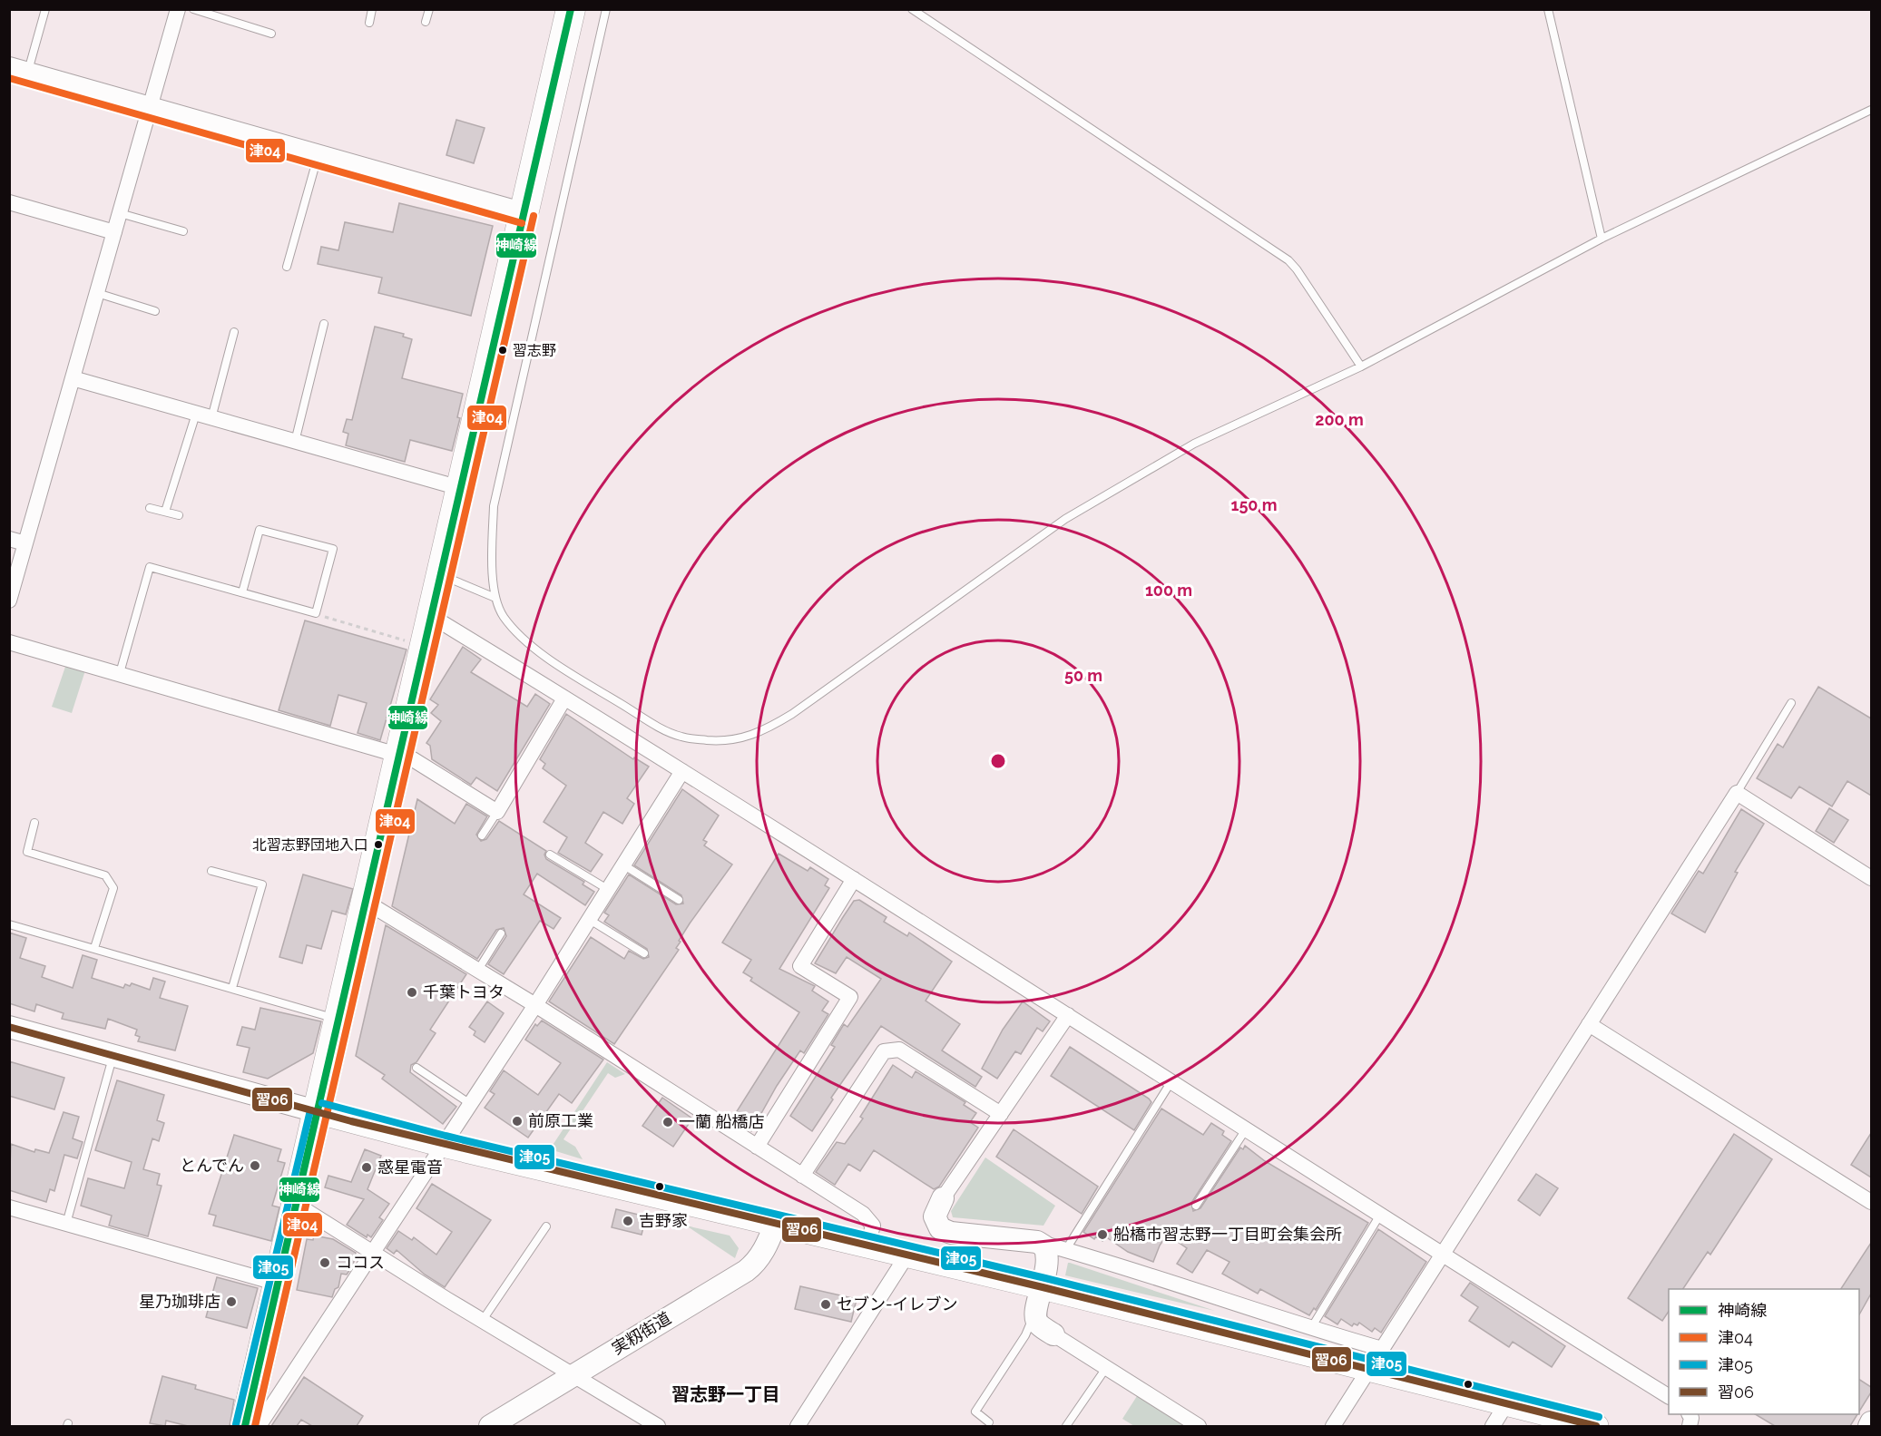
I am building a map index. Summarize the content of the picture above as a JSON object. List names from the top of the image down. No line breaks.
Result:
{"streets":{"street":["実籾街道"]},"districts":["習志野一丁目"],"places":["習志野","北習志野団地入口","千葉トヨタ","前原工業","一蘭 船橋店","とんでん","惑星電音","吉野家","船橋市習志野一丁目町会集会所","ココス","星乃珈琲店","セブン-イレブン"],"lines":["transit line 神崎線","transit line 津04","transit line 習06","transit line 津05"],"legend":["神崎線","津04","津05","習06"],"rings":["200 m","150 m","100 m","50 m"]}
